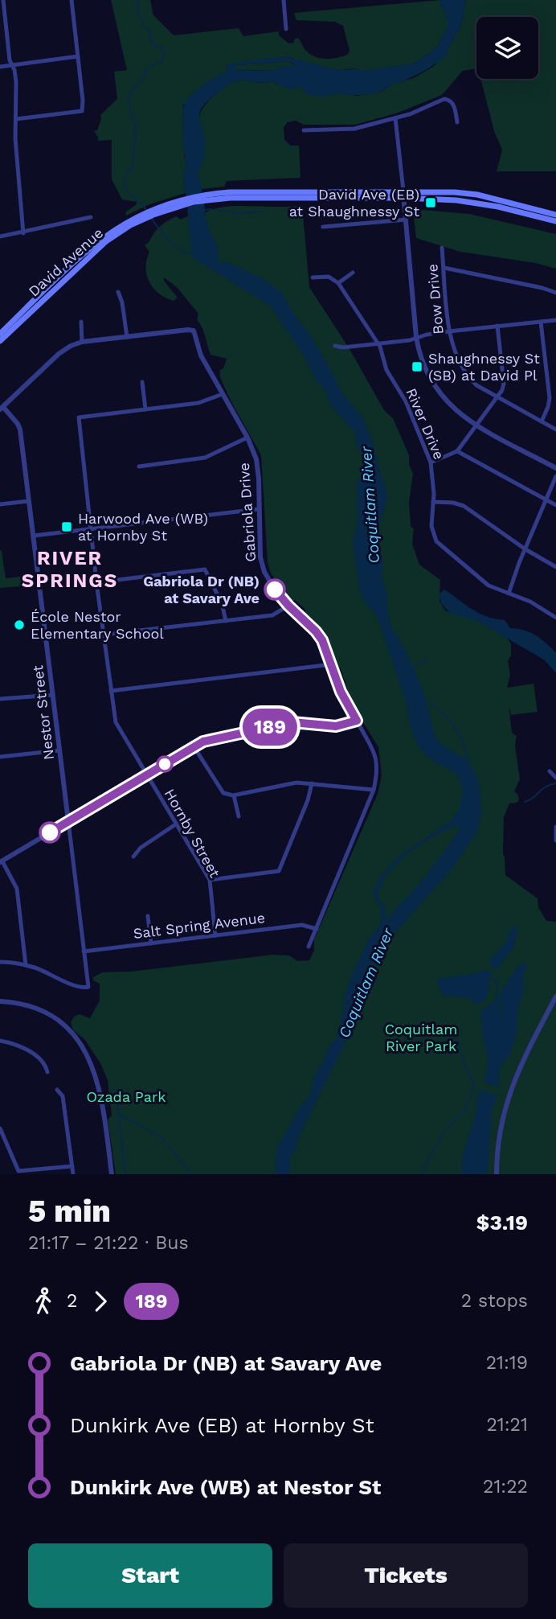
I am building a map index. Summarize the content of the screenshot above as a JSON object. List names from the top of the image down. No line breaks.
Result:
{"streets":{"main road":["David Avenue"],"street":["Bow Drive","River Drive","Gabriola Drive","Nestor Street","Hornby Street","Salt Spring Avenue"]},"crossings":[["Gabriola Drive","Nestor Street"],["Gabriola Drive","Salt Spring Avenue"],["Nestor Street","Salt Spring Avenue"],["Hornby Street","Salt Spring Avenue"]],"districts":["RIVER SPRINGS"],"water":["Coquitlam River"],"parks":["Coquitlam River Park","Ozada Park"],"places":{"transit":["David Ave (EB) at Shaughnessy St","Shaughnessy St (SB) at David Pl","Harwood Ave (WB) at Hornby St"],"other":["Gabriola Dr (NB) at Savary Ave","École Nestor Elementary School"]},"lines":["bus line 189"],"page":{"on_map":"189","heading":["5 min","21:17 – 21:22 · Bus","$3.19"],"legs":["2","189","2 stops"],"list":[{"name":"Gabriola Dr (NB) at Savary Ave","value":"21:19"},{"name":"Dunkirk Ave (EB) at Hornby St","value":"21:21"},{"name":"Dunkirk Ave (WB) at Nestor St","value":"21:22"}],"buttons":["Start","Tickets"]}}
